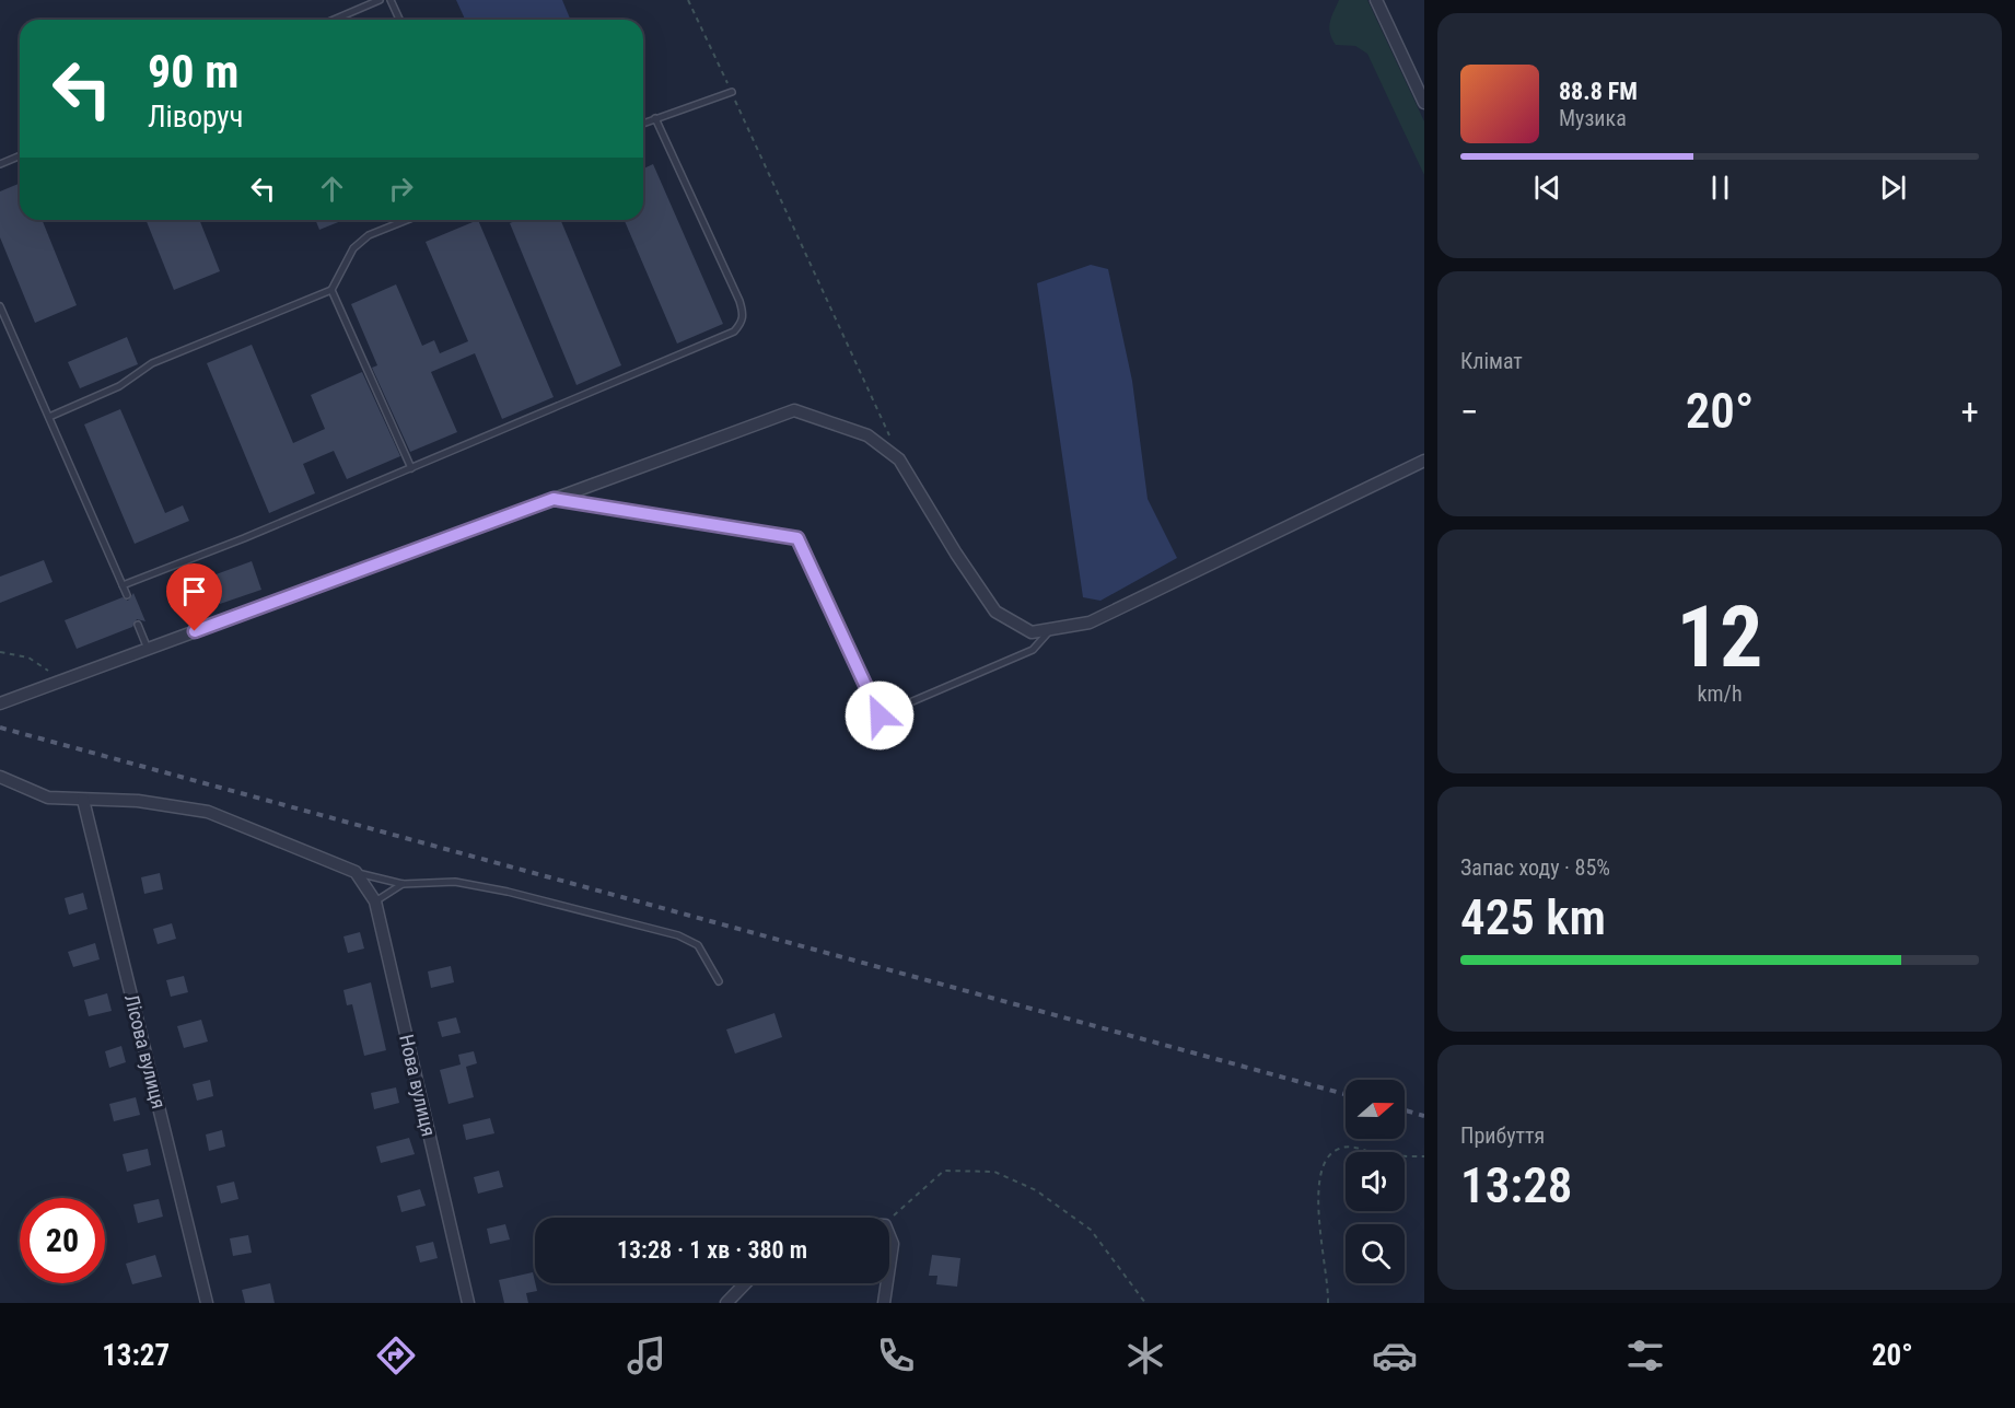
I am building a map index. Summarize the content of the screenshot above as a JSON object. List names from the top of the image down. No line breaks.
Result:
{"streets":{"street":["Лісова вулиця","Нова вулиця"]},"north":"right","page":{"turn":["90 m","Ліворуч"],"song":["88.8 FM","Музика"],"tile":["Клімат",["12","km/h"],["Запас ходу · 85%","425 km"],["Прибуття","13:28"]],"heat":["−","20°","+"],"limit":"20","trip":"13:28 · 1 хв · 380 m","tabs":["13:27","20°"]}}
